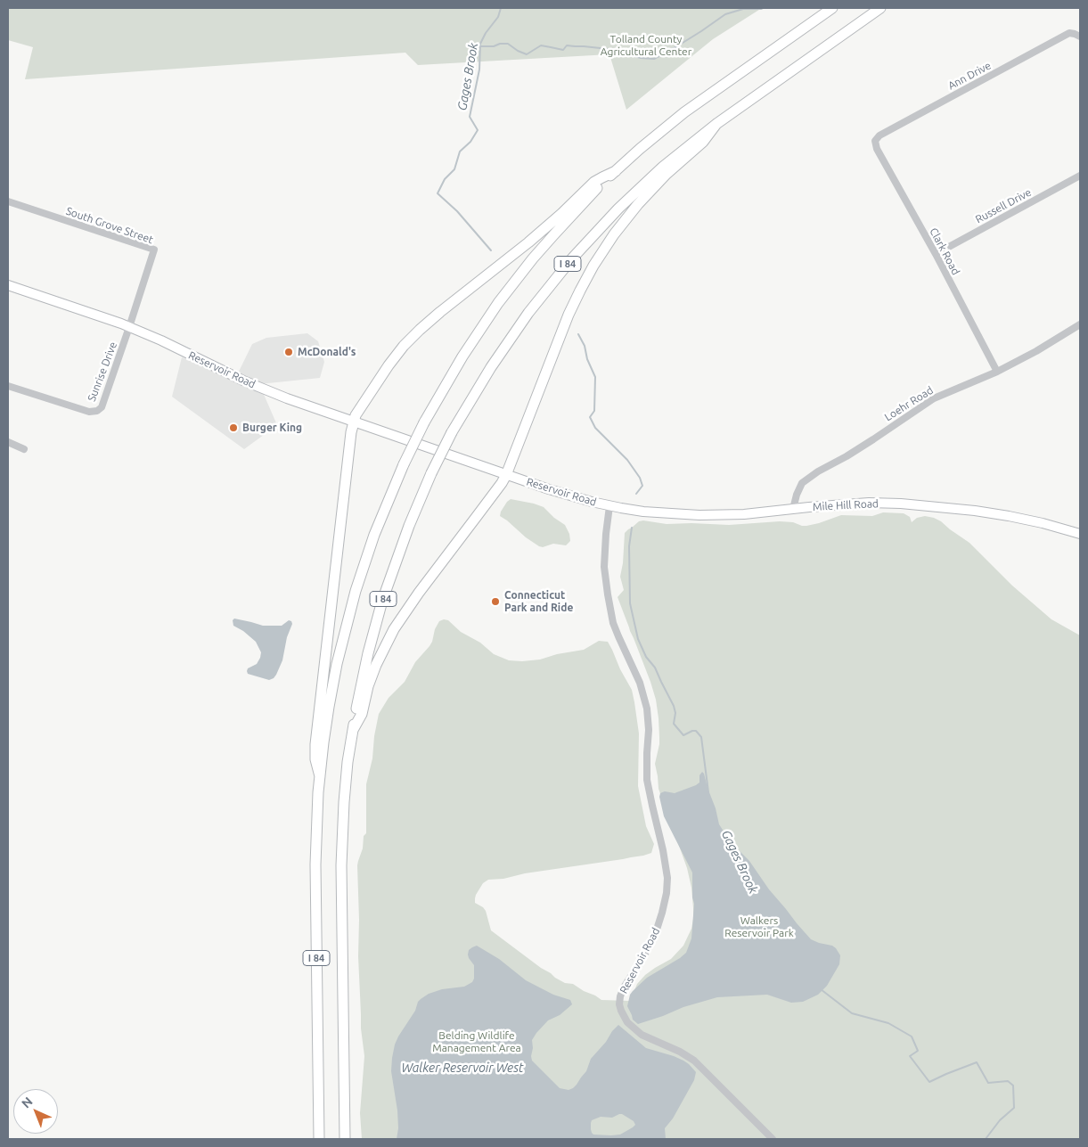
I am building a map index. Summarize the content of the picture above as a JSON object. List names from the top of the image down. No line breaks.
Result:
{"streets":{"highway":["I 84"],"main road":["Reservoir Road","Mile Hill Road"],"street":["Ann Drive","Russell Drive","South Grove Street","Clark Road","Sunrise Drive","Loehr Road"]},"crossings":[["Ann Drive","Clark Road"],["Russell Drive","Clark Road"],["South Grove Street","Reservoir Road"],["South Grove Street","Sunrise Drive"],["Clark Road","Loehr Road"],["Reservoir Road","Sunrise Drive"],["Reservoir Road","Mile Hill Road"],["Loehr Road","Mile Hill Road"]],"water":["Gages Brook","Walker Reservoir West"],"parks":["Tolland County Agricultural Center","Walkers Reservoir Park","Belding Wildlife Management Area"],"places":["McDonald's","Burger King","Connecticut Park and Ride"],"north":"top left"}
